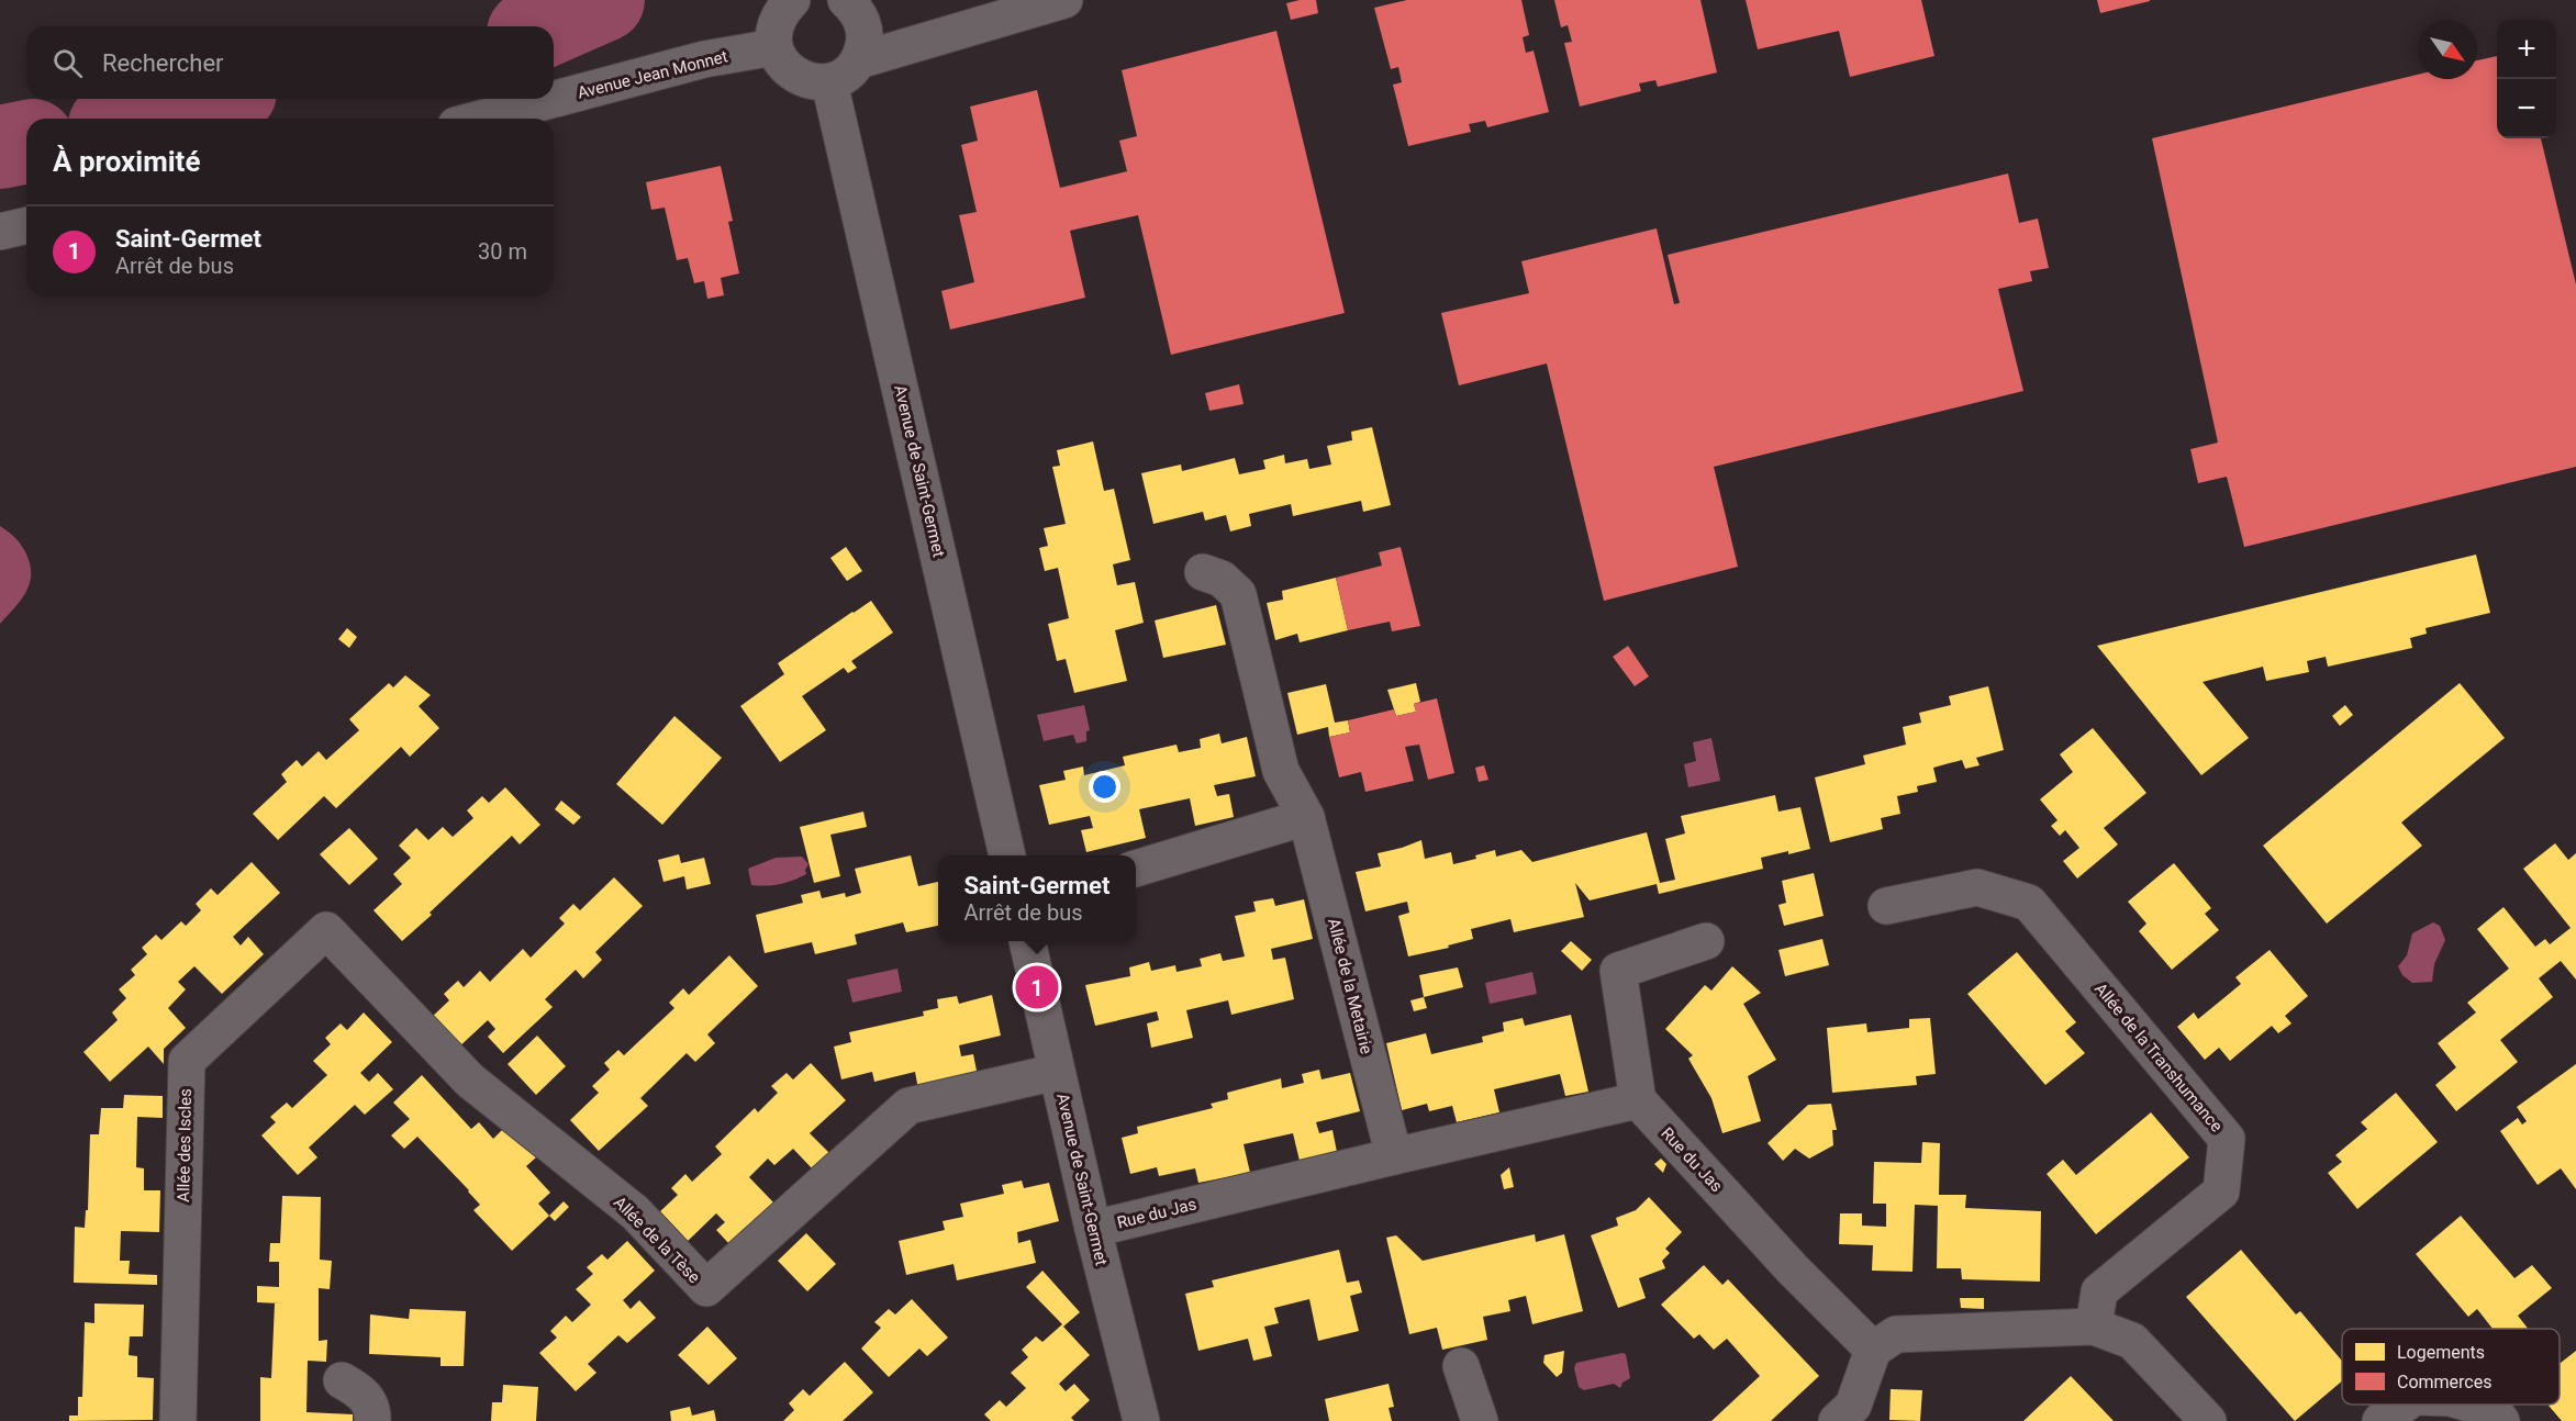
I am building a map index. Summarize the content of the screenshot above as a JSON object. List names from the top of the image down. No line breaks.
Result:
{"streets":{"street":["Avenue Jean Monnet","Avenue de Saint-Germet","Allée de la Metairie","Allée de la Transhumance","Allée des Iscles","Rue du Jas","Allée de la Tèse"]},"crossings":[["Avenue de Saint-Germet","Rue du Jas"],["Avenue de Saint-Germet","Allée de la Tèse"],["Allée de la Metairie","Rue du Jas"],["Allée des Iscles","Allée de la Tèse"]],"legend":["Logements","Commerces"],"north":"bottom right","page":{"map_buttons":["+","−"],"search":"Rechercher","heading":"À proximité","list":[{"mark":"1","name":"Saint-Germet","note":"Arrêt de bus","value":"30 m"}],"popup":["Saint-Germet","Arrêt de bus"],"pins":"1"}}
